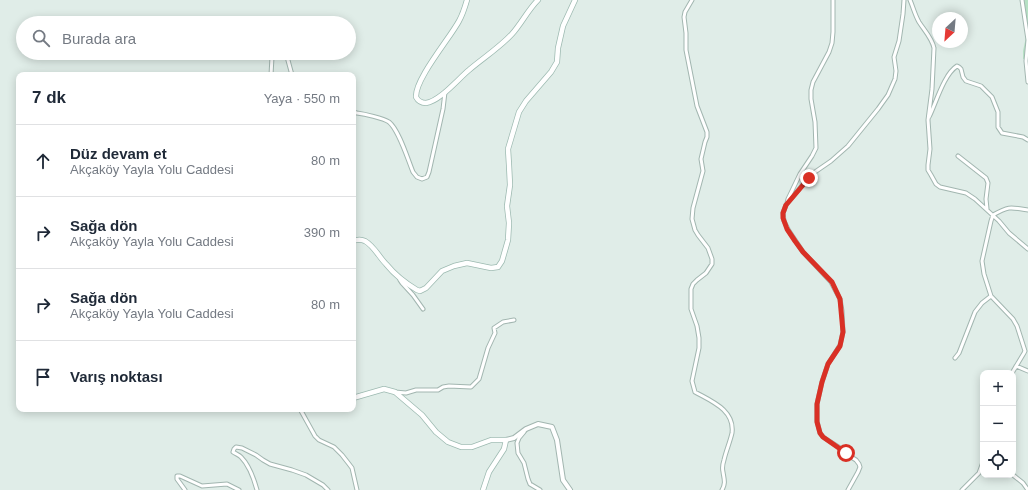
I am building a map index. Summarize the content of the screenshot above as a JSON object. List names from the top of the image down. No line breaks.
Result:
{"north":"bottom left","page":{"search":"Burada ara","heading":["7 dk","Yaya · 550 m"],"list":[["Düz devam et","Akçaköy Yayla Yolu Caddesi","80 m"],["Sağa dön","Akçaköy Yayla Yolu Caddesi","390 m"],["Sağa dön","Akçaköy Yayla Yolu Caddesi","80 m"],"Varış noktası"],"map_buttons":["+","−"]}}
